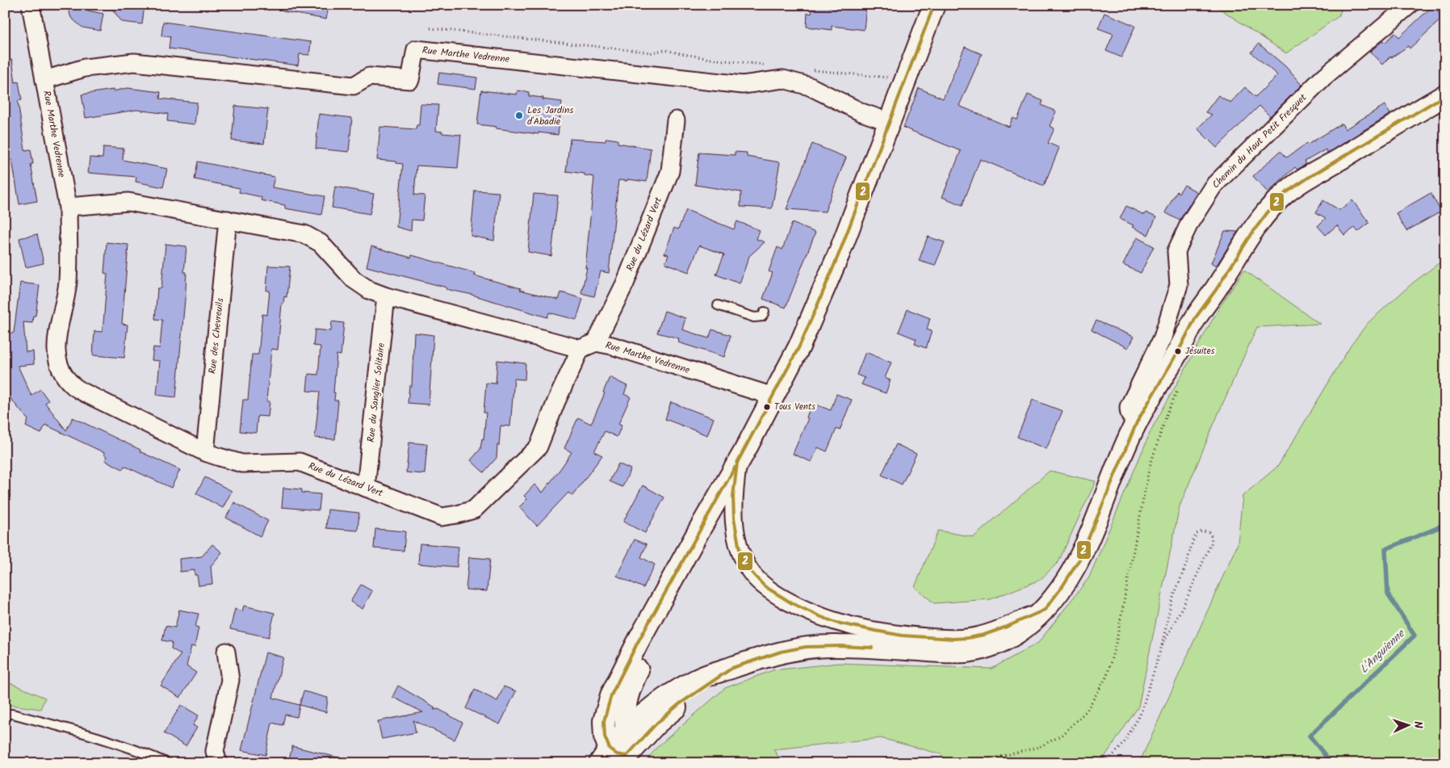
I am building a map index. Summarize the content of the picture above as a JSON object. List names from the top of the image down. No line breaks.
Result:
{"streets":{"street":["Rue Marthe Vedrenne","Chemin du Haut Petit Fresquet","Rue du Lézard Vert","Rue des Chevreuils","Rue du Sanglier Solitaire"]},"crossings":[["Rue Marthe Vedrenne","Rue du Lézard Vert"],["Rue Marthe Vedrenne","Rue des Chevreuils"],["Rue Marthe Vedrenne","Rue du Sanglier Solitaire"],["Rue du Lézard Vert","Rue des Chevreuils"],["Rue du Lézard Vert","Rue du Sanglier Solitaire"]],"water":["L'Anguienne"],"places":["Les Jardins d'Abadie","Jésuites","Tous Vents"],"lines":["transit line 2"],"north":"right"}
